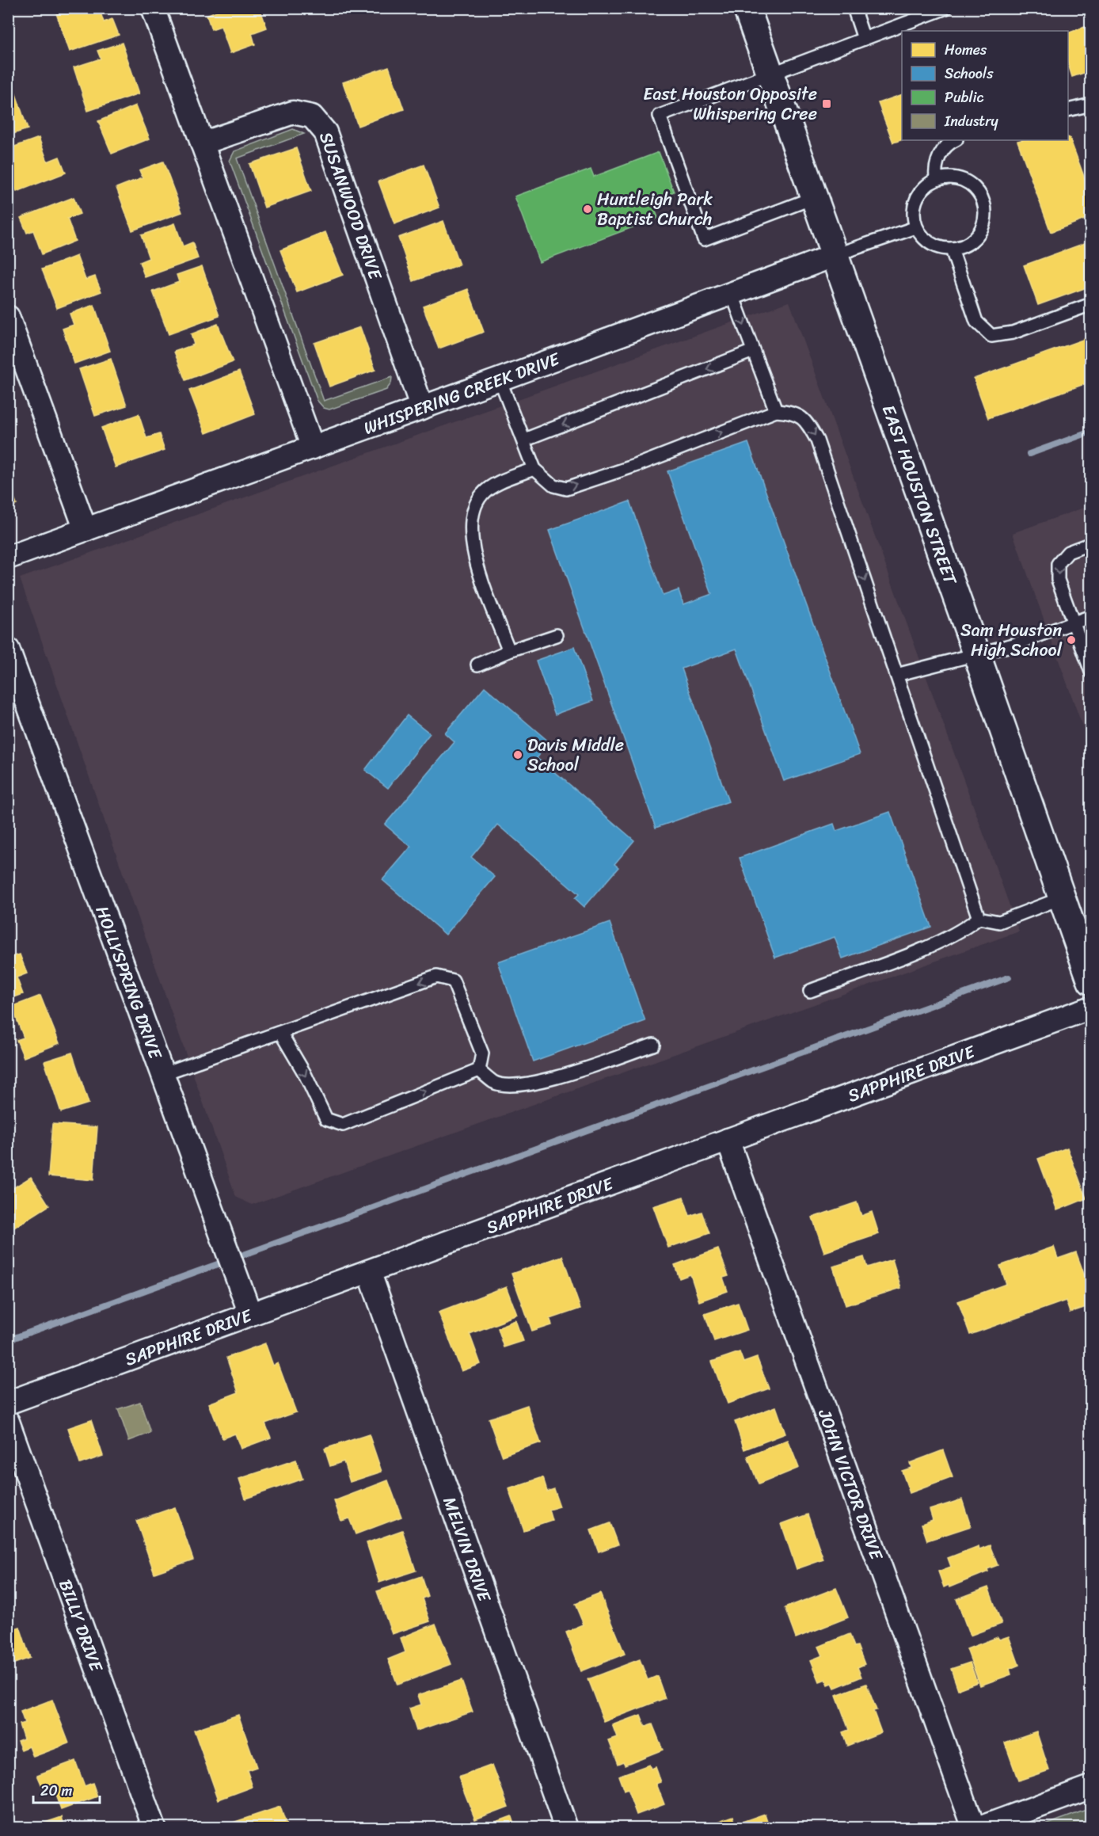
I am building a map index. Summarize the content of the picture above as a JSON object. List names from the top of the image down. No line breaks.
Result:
{"streets":{"main road":["EAST HOUSTON STREET"],"street":["SUSANWOOD DRIVE","WHISPERING CREEK DRIVE","HOLLYSPRING DRIVE","SAPPHIRE DRIVE","JOHN VICTOR DRIVE","MELVIN DRIVE","BILLY DRIVE"]},"crossings":[["SUSANWOOD DRIVE","WHISPERING CREEK DRIVE"],["WHISPERING CREEK DRIVE","EAST HOUSTON STREET"],["HOLLYSPRING DRIVE","SAPPHIRE DRIVE"],["SAPPHIRE DRIVE","JOHN VICTOR DRIVE"],["SAPPHIRE DRIVE","MELVIN DRIVE"]],"places":{"transit":["East Houston Opposite Whispering Cree"],"other":["Huntleigh Park Baptist Church","Sam Houston High School","Davis Middle School"]},"legend":["Homes","Schools","Public","Industry"],"scale_bar":"20 m"}
